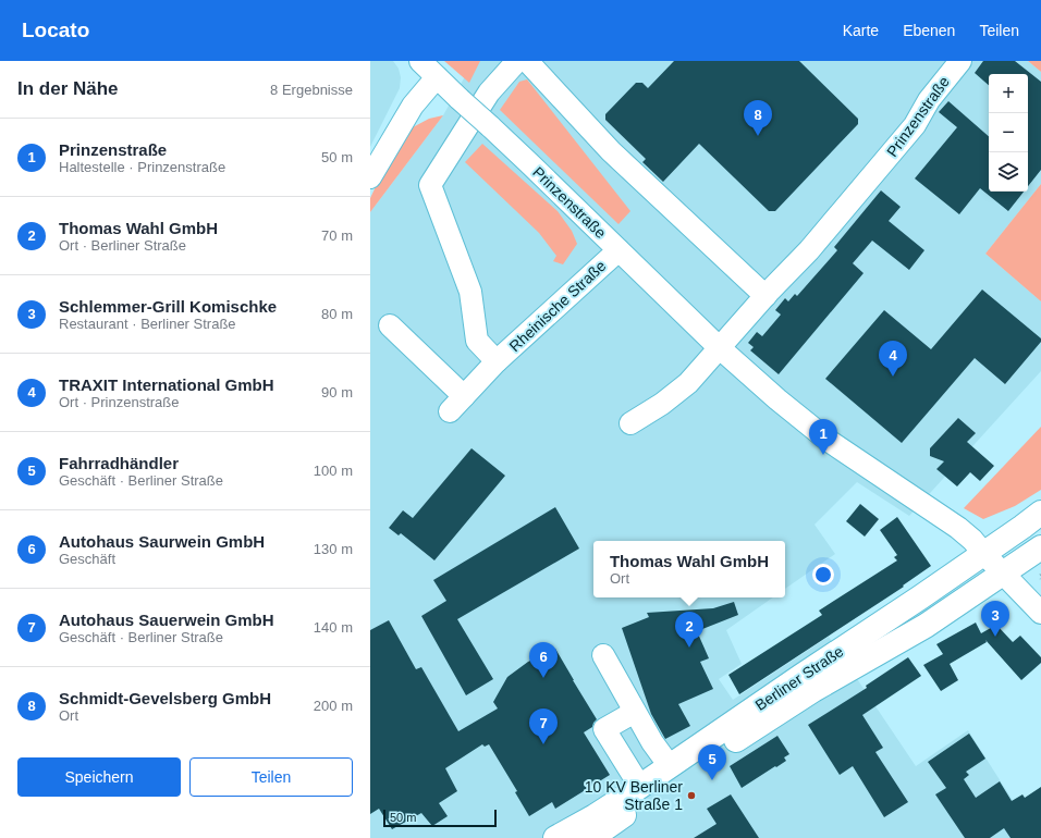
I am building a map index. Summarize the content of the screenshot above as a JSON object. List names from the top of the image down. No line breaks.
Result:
{"streets":{"main road":["Berliner Straße"],"street":["Prinzenstraße","Rheinische Straße"]},"crossings":[["Prinzenstraße","Rheinische Straße"],["Prinzenstraße","Berliner Straße"]],"places":["10 KV Berliner Straße 1"],"scale_bar":"50 m","page":{"header":"Locato","nav":["Karte","Ebenen","Teilen"],"heading":["In der Nähe","8 Ergebnisse"],"map_buttons":["+","−"],"pins":["8","4","1","3","2","6","7","5"],"list":[{"mark":"1","name":"Prinzenstraße","note":"Haltestelle · Prinzenstraße","value":"50 m"},{"mark":"2","name":"Thomas Wahl GmbH","note":"Ort · Berliner Straße","value":"70 m"},{"mark":"3","name":"Schlemmer-Grill Komischke","note":"Restaurant · Berliner Straße","value":"80 m"},{"mark":"4","name":"TRAXIT International GmbH","note":"Ort · Prinzenstraße","value":"90 m"},{"mark":"5","name":"Fahrradhändler","note":"Geschäft · Berliner Straße","value":"100 m"},{"mark":"6","name":"Autohaus Saurwein GmbH","note":"Geschäft","value":"130 m"},{"mark":"7","name":"Autohaus Sauerwein GmbH","note":"Geschäft · Berliner Straße","value":"140 m"},{"mark":"8","name":"Schmidt-Gevelsberg GmbH","note":"Ort","value":"200 m"}],"popup":["Thomas Wahl GmbH","Ort"],"buttons":["Speichern","Teilen"],"scale":"50 m"}}
